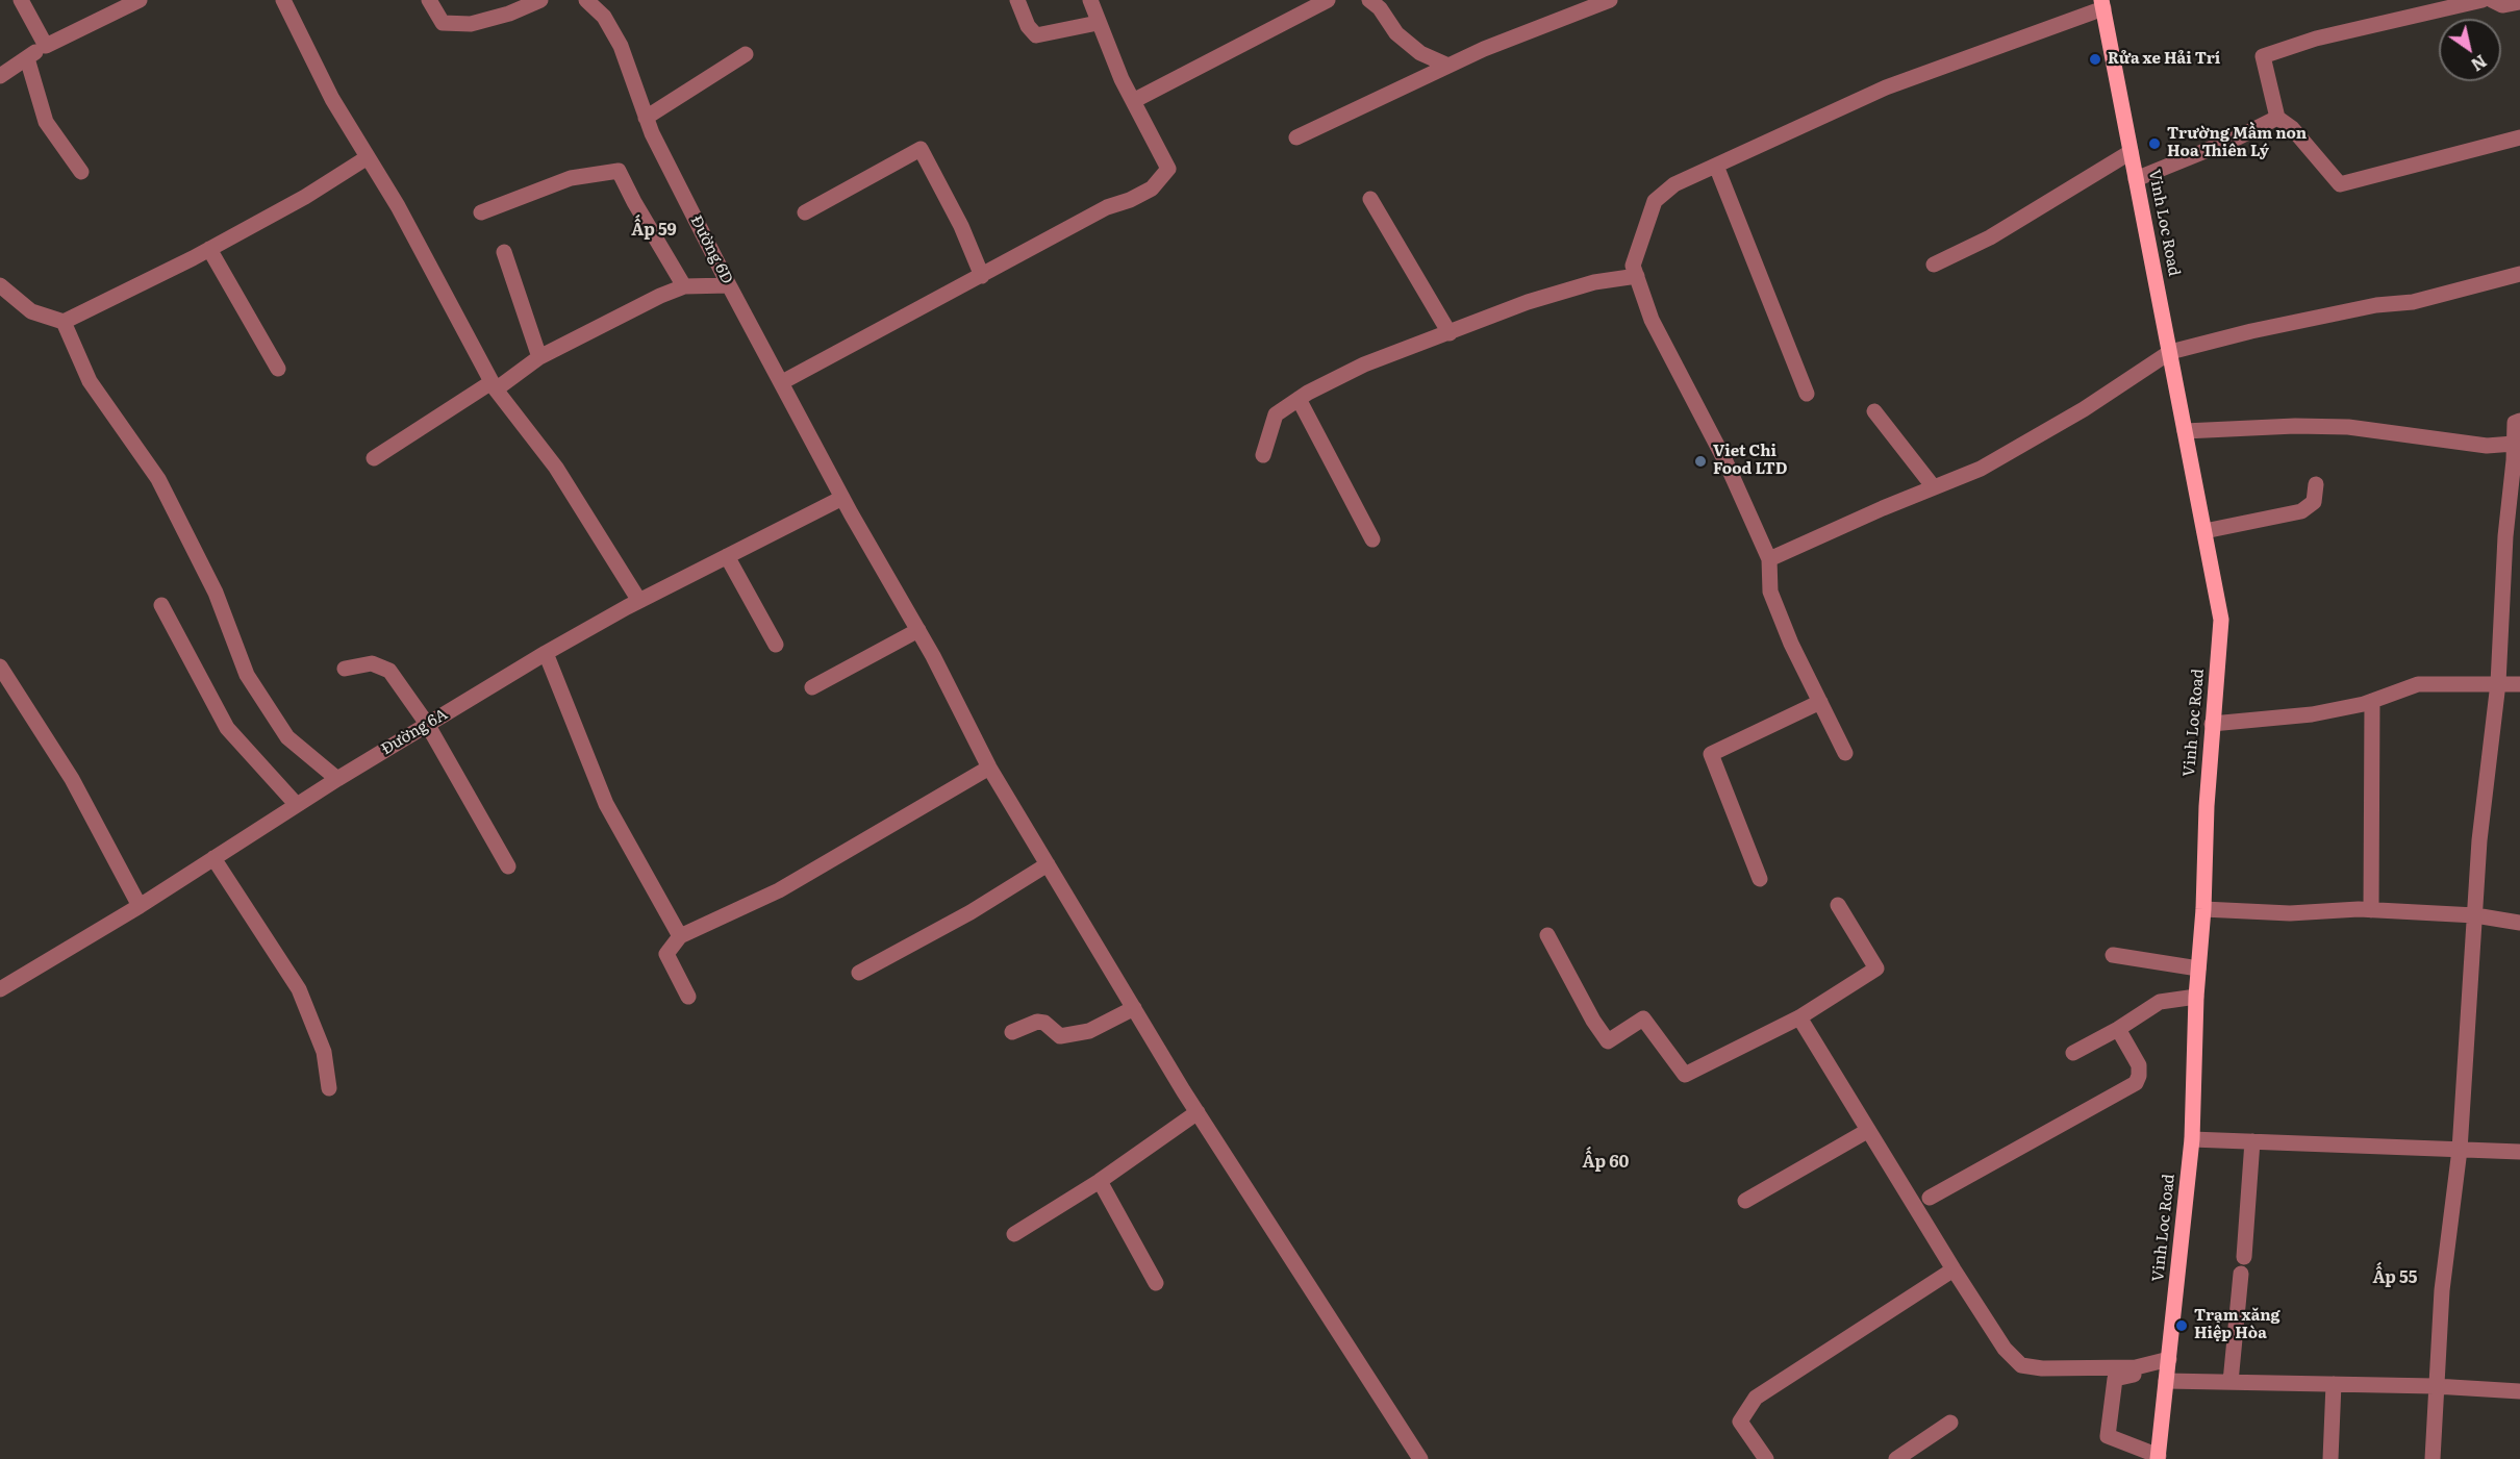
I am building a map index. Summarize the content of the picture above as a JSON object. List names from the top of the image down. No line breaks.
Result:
{"streets":{"main road":["Vinh Loc Road"],"street":["Đường 6D","Đường 6A"]},"crossings":[["Đường 6D","Đường 6A"]],"districts":["Ấp 59","Ấp 60","Ấp 55"],"places":["Rửa xe Hải Trí","Trường Mầm non Hoa Thiên Lý","Viet Chi Food LTD","Trạm xăng Hiệp Hòa"],"north":"bottom right"}
